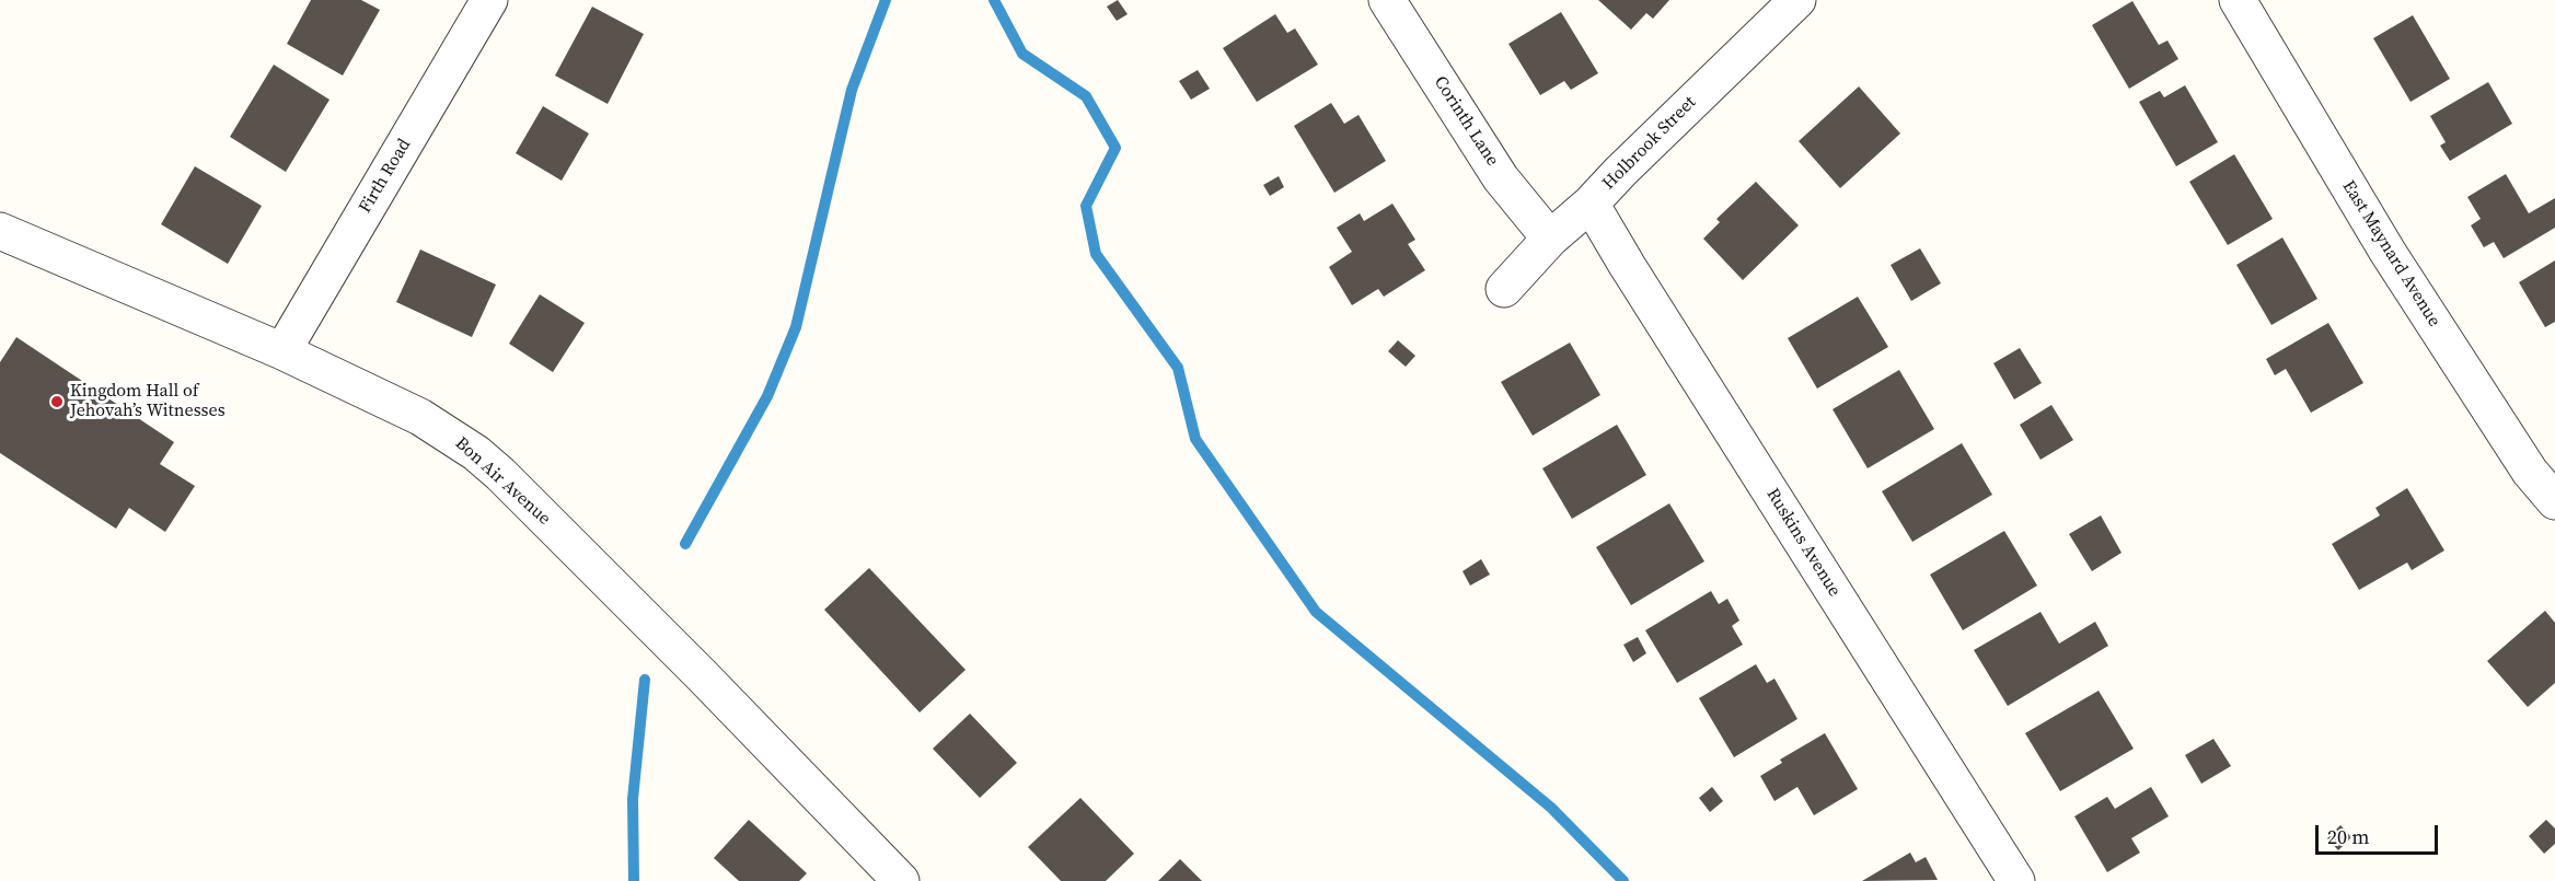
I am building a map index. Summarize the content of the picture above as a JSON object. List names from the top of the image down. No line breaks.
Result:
{"streets":{"street":["Corinth Lane","Holbrook Street","Firth Road","East Maynard Avenue","Bon Air Avenue","Ruskins Avenue"]},"crossings":[["Corinth Lane","Holbrook Street"],["Holbrook Street","Ruskins Avenue"],["Firth Road","Bon Air Avenue"]],"places":["Kingdom Hall of Jehovah’s Witnesses"],"scale_bar":"20 m"}
